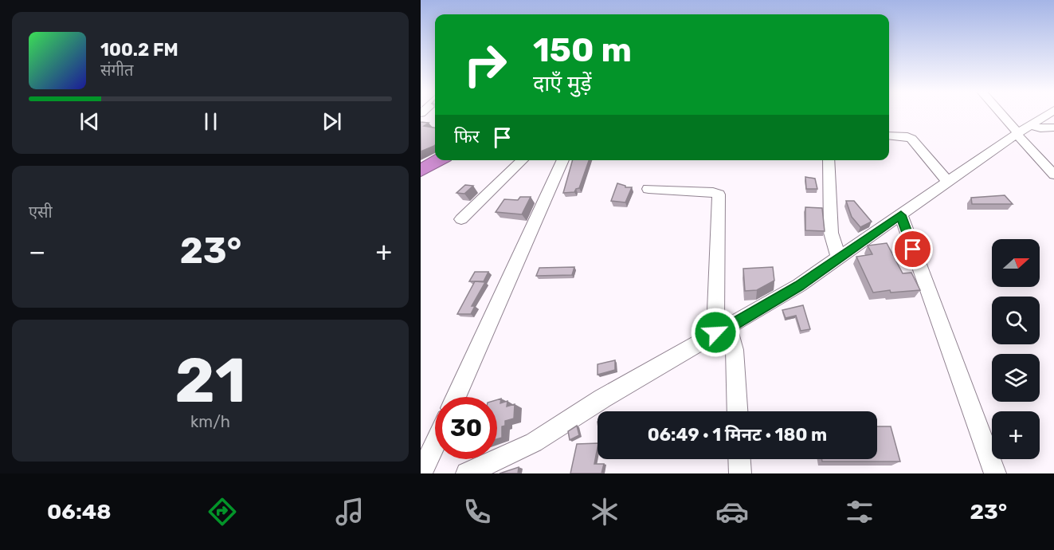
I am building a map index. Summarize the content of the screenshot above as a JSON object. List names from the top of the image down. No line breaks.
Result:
{"north":"right","page":{"turn":["150 m","दाएँ मुड़ें"],"song":["100.2 FM","संगीत"],"then":"फिर","tile":["एसी",["21","km/h"]],"heat":["−","23°","+"],"map_buttons":"+","limit":"30","trip":"06:49 · 1 मिनट · 180 m","tabs":["06:48","23°"]}}
